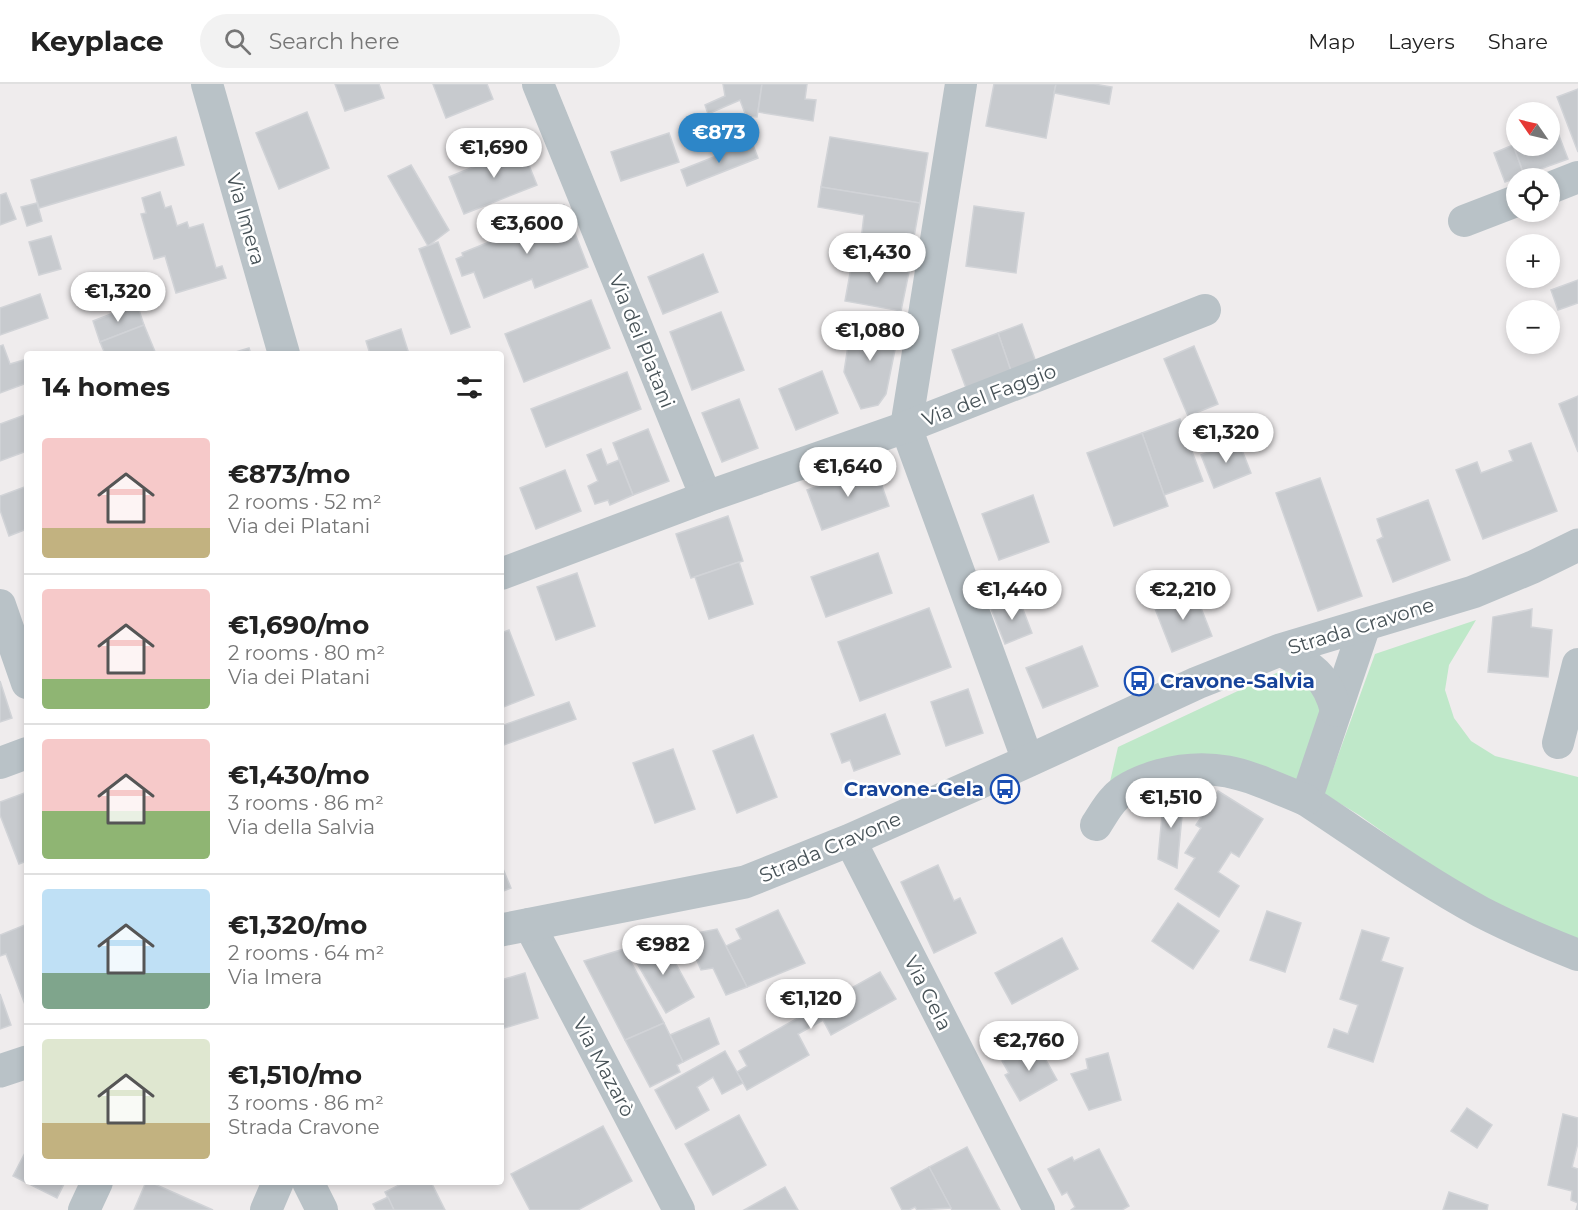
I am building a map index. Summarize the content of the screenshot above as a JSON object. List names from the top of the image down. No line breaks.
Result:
{"streets":{"street":["Via Imera","Via dei Platani","Via del Faggio","Strada Cravone","Via Gela","Via Mazarò"]},"crossings":[["Via dei Platani","Via del Faggio"],["Strada Cravone","Via Gela"],["Strada Cravone","Via Mazarò"]],"places":{"bus stop":["Cravone-Salvia","Cravone-Gela"]},"north":"top left","page":{"header":"Keyplace","search":"Search here","nav":["Map","Layers","Share"],"map_buttons":["+","−"],"price":["€873","€1,690","€3,600","€1,430","€1,320","€1,080","€1,320","€1,640","€1,440","€2,210","€1,510","€982","€1,120","€2,760"],"heading":"14 homes","list":[{"name":"€873/mo","note":"2 rooms · 52 m² · Via dei Platani"},{"name":"€1,690/mo","note":"2 rooms · 80 m² · Via dei Platani"},{"name":"€1,430/mo","note":"3 rooms · 86 m² · Via della Salvia"},{"name":"€1,320/mo","note":"2 rooms · 64 m² · Via Imera"},{"name":"€1,510/mo","note":"3 rooms · 86 m² · Strada Cravone"}]}}
